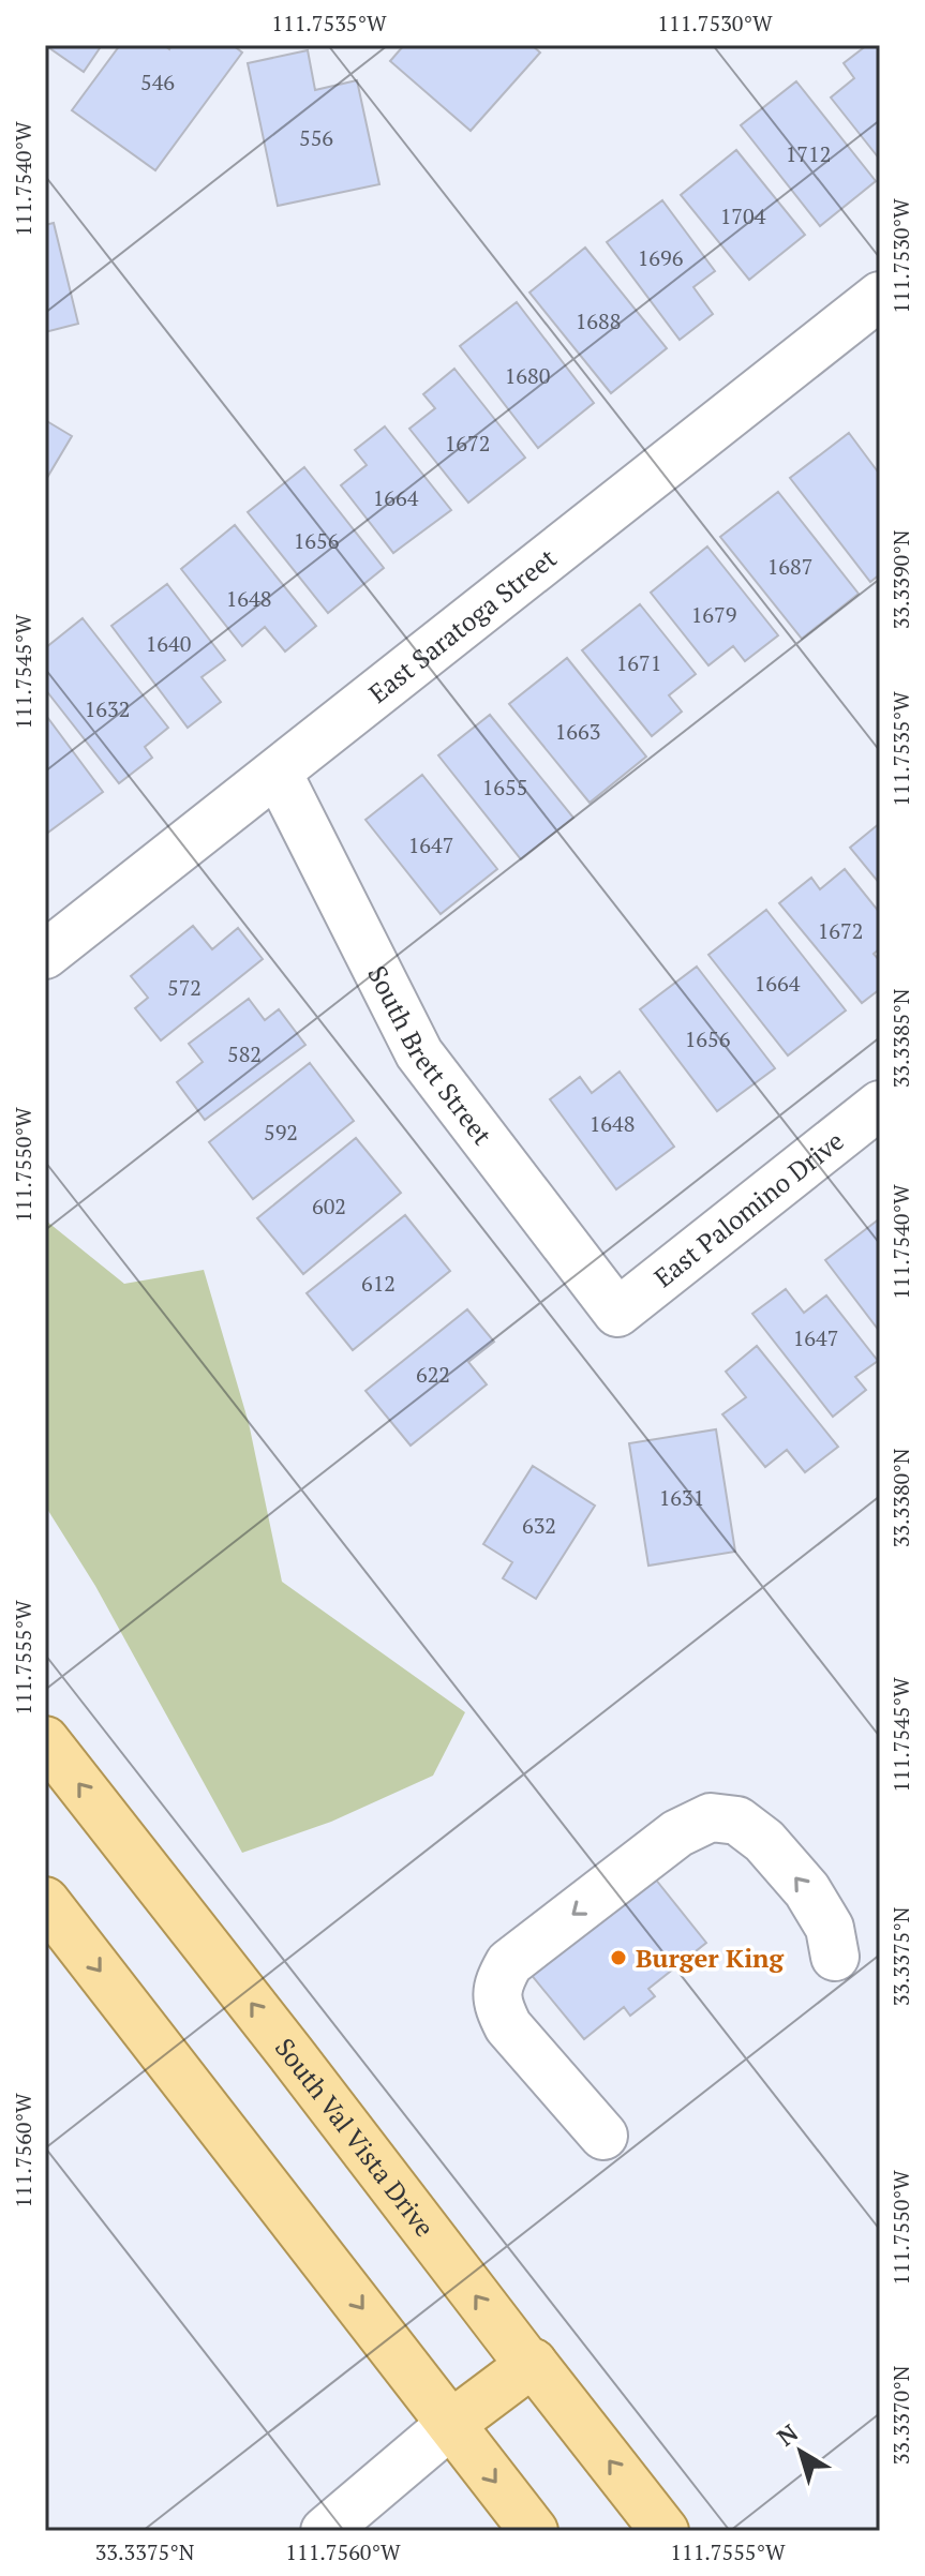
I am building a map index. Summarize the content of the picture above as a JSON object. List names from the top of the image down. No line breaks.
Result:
{"streets":{"main road":["South Val Vista Drive"],"street":["East Saratoga Street","South Brett Street","East Palomino Drive"]},"crossings":[["East Saratoga Street","South Brett Street"],["South Brett Street","East Palomino Drive"]],"places":["Burger King"],"house_numbers":["546","556","1712","1704","1696","1688","1680","1672","1664","1656","1687","1648","1679","1640","1671","1632","1663","1655","1647","1672","1664","572","1656","582","1648","592","602","612","1647","622","1631","632"],"north":"top left","coordinates":["111.7535°W","111.7530°W","111.7540°W","33.3390°N","111.7545°W","33.3385°N","111.7550°W","33.3380°N","111.7555°W","33.3375°N","111.7560°W","33.3370°N"]}
